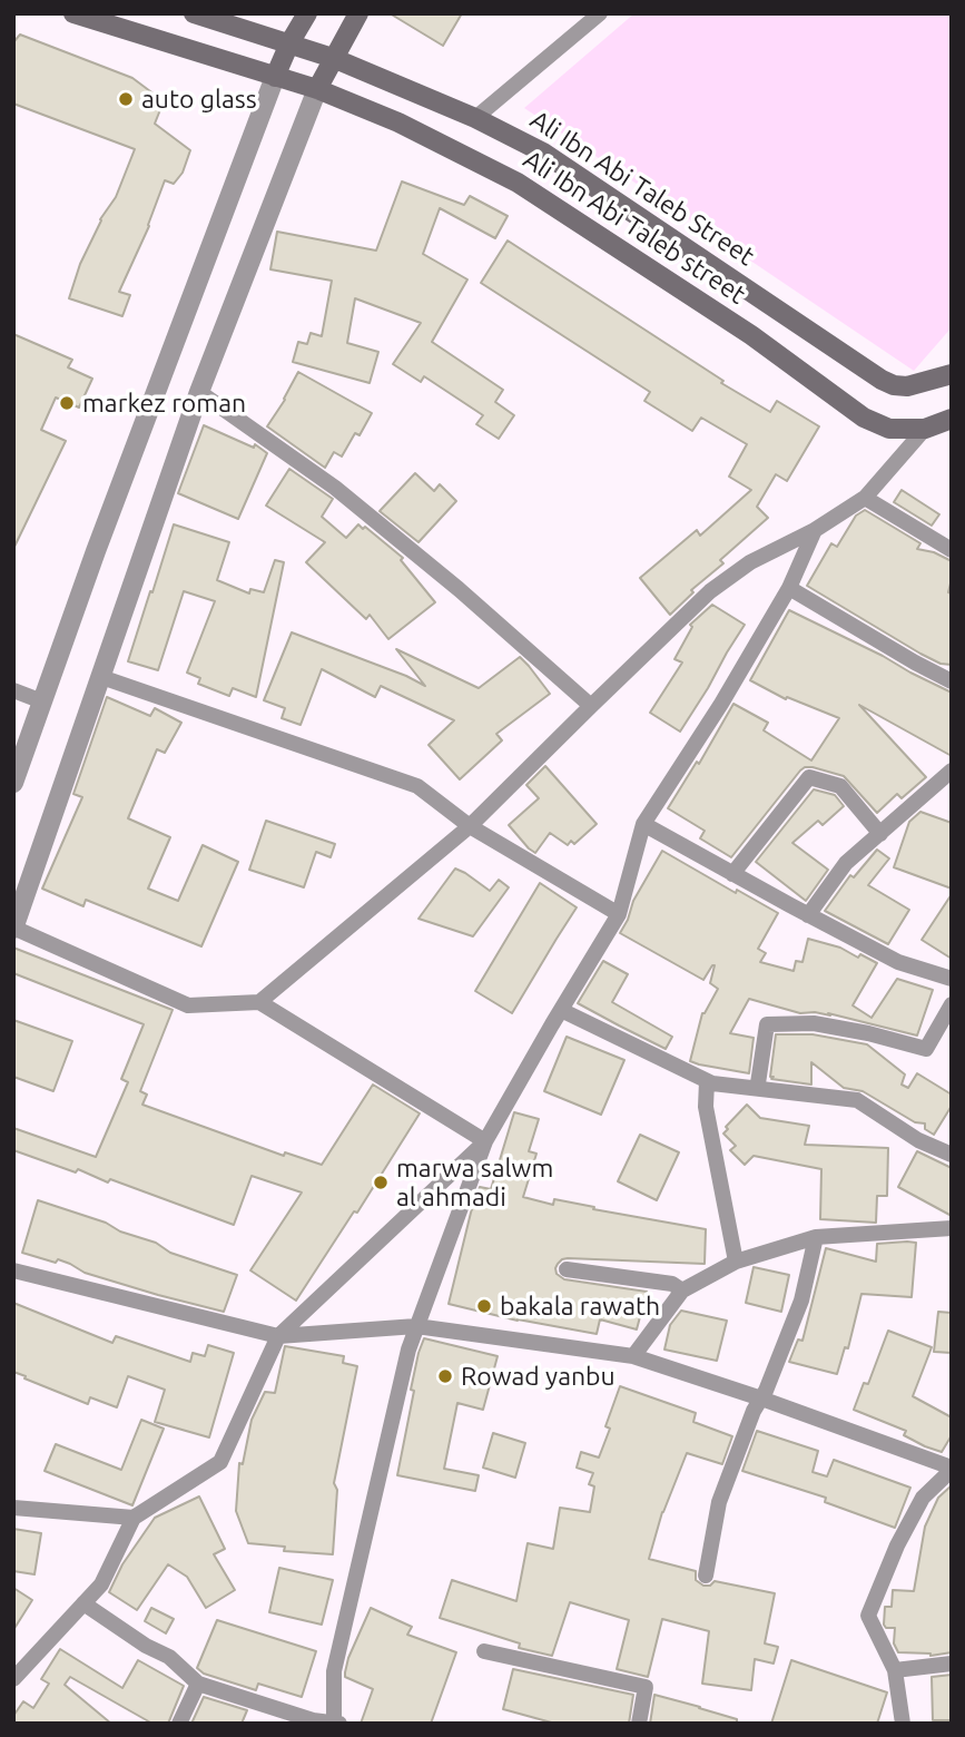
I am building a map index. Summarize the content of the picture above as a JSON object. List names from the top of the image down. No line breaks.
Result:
{"streets":{"main road":["Ali Ibn Abi Taleb Street","Ali Ibn Abi Taleb street"]},"places":["auto glass","markez roman","marwa salwm al ahmadi","bakala rawath","Rowad yanbu"]}
